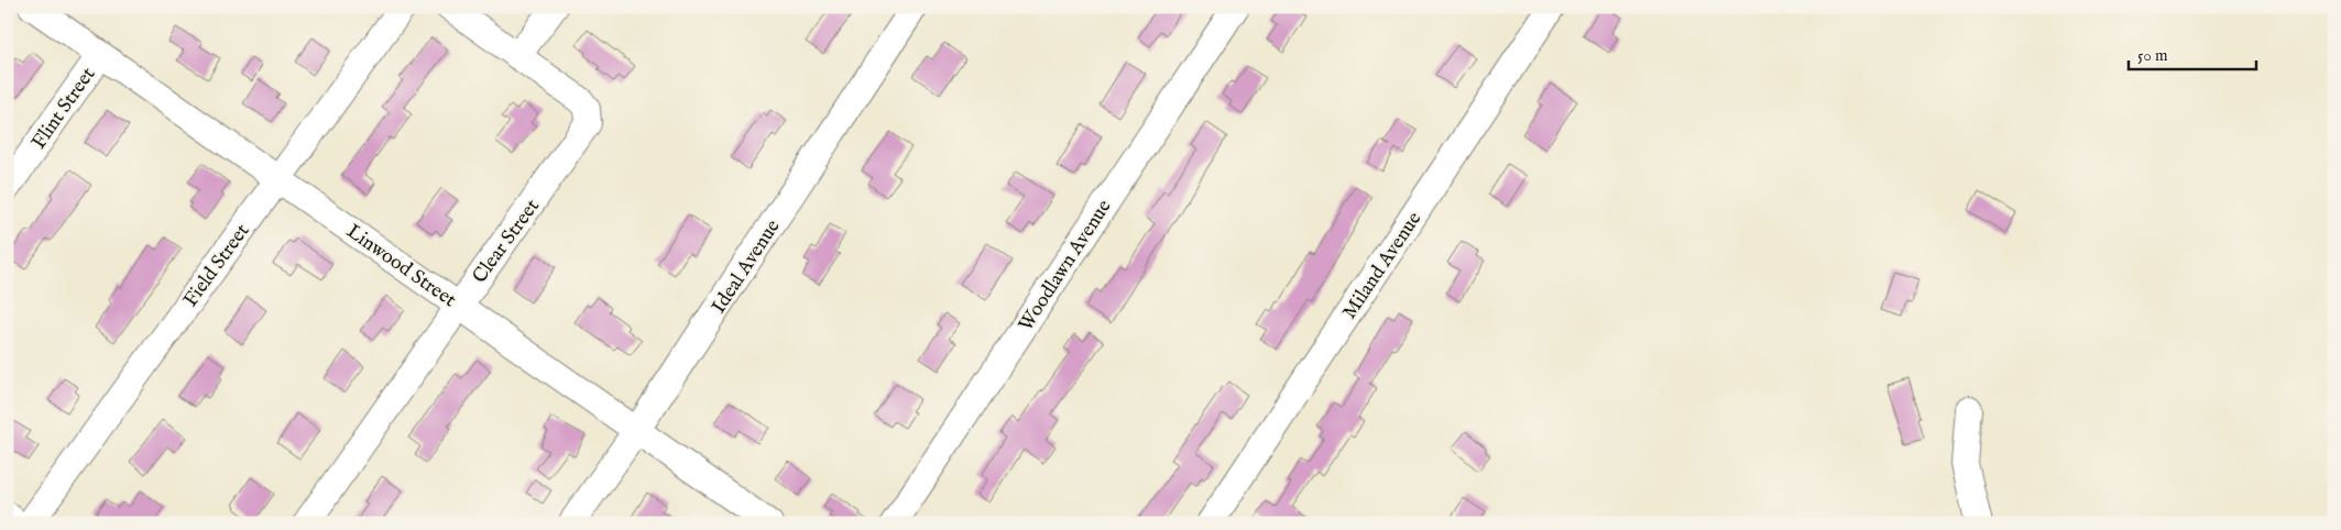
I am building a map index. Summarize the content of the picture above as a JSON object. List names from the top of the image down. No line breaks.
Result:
{"streets":{"street":["Flint Street","Clear Street","Field Street","Linwood Street","Woodlawn Avenue","Miland Avenue","Ideal Avenue"]},"crossings":[["Flint Street","Linwood Street"],["Clear Street","Linwood Street"],["Field Street","Linwood Street"],["Linwood Street","Ideal Avenue"]],"scale_bar":"50 m"}
